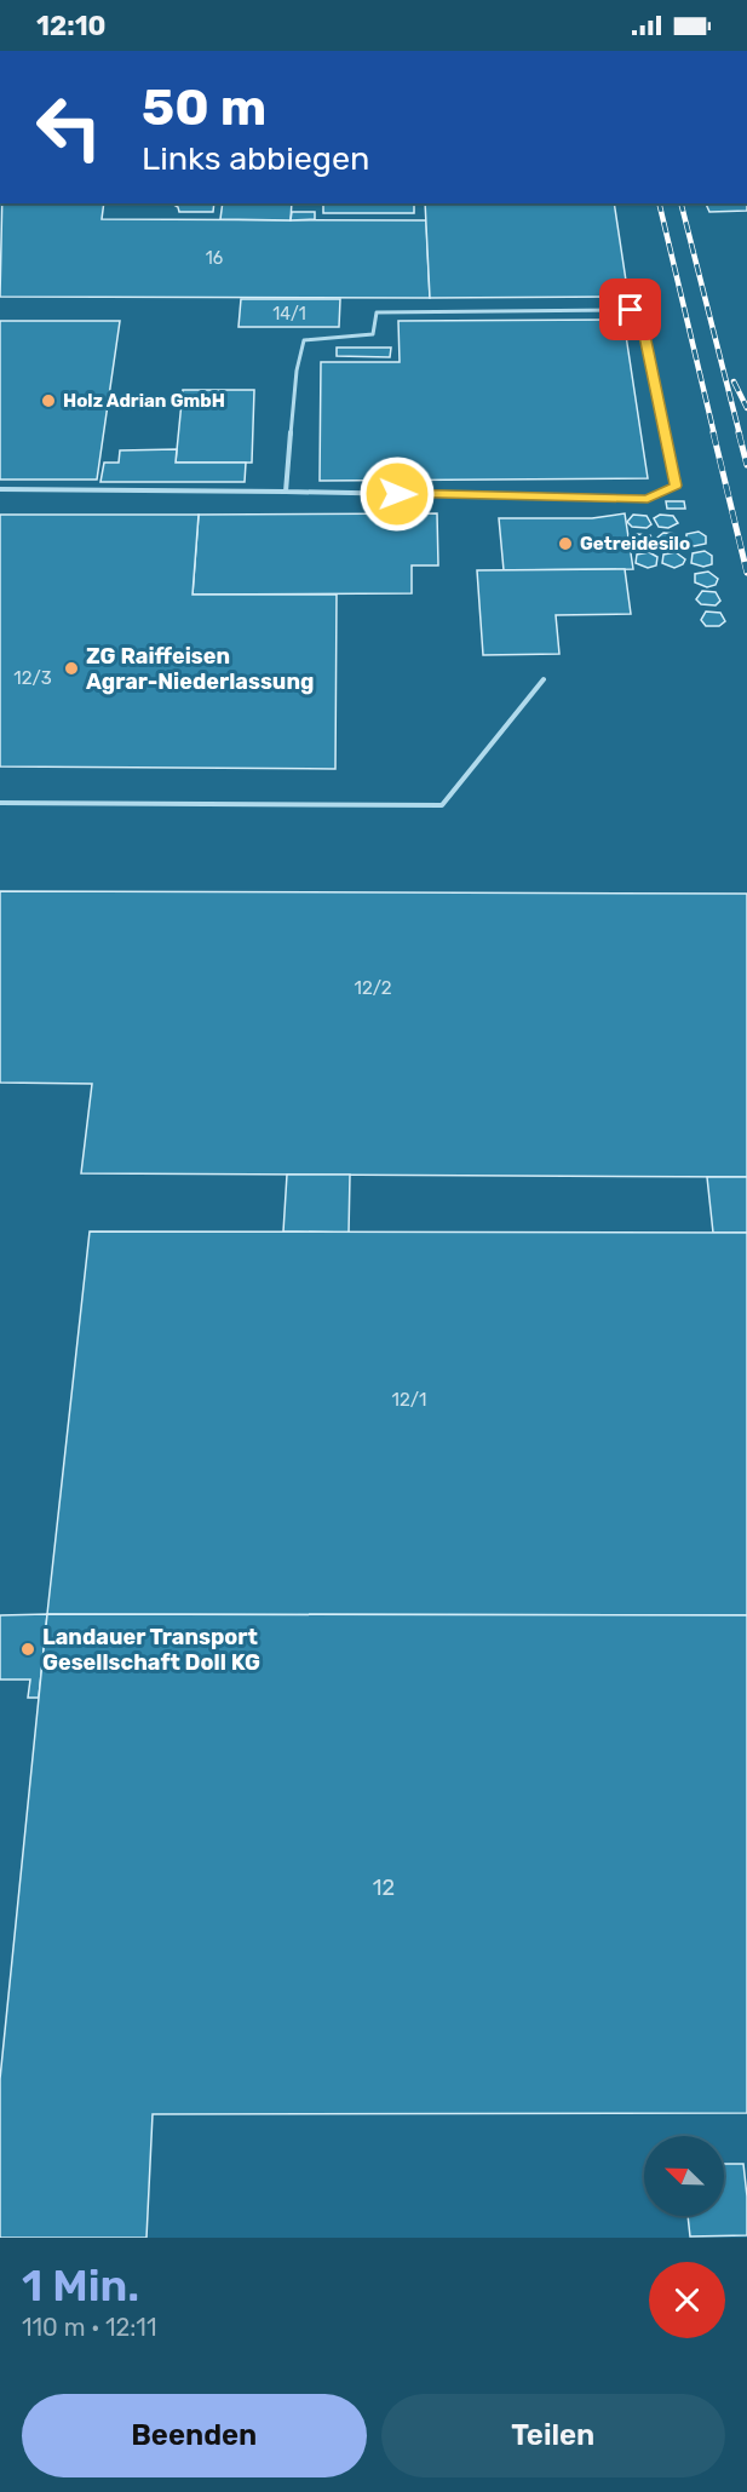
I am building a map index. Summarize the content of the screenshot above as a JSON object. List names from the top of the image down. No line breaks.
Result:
{"places":["Holz Adrian GmbH","Getreidesilo","ZG Raiffeisen Agrar-Niederlassung","Landauer Transport Gesellschaft Doll KG"],"house_numbers":["16","14/1","12/3","12/2","12/1","12"],"north":"top left","page":{"status":"12:10","turn":["50 m","Links abbiegen"],"heading":["1 Min.","110 m · 12:11"],"buttons":["Beenden","Teilen"]}}
